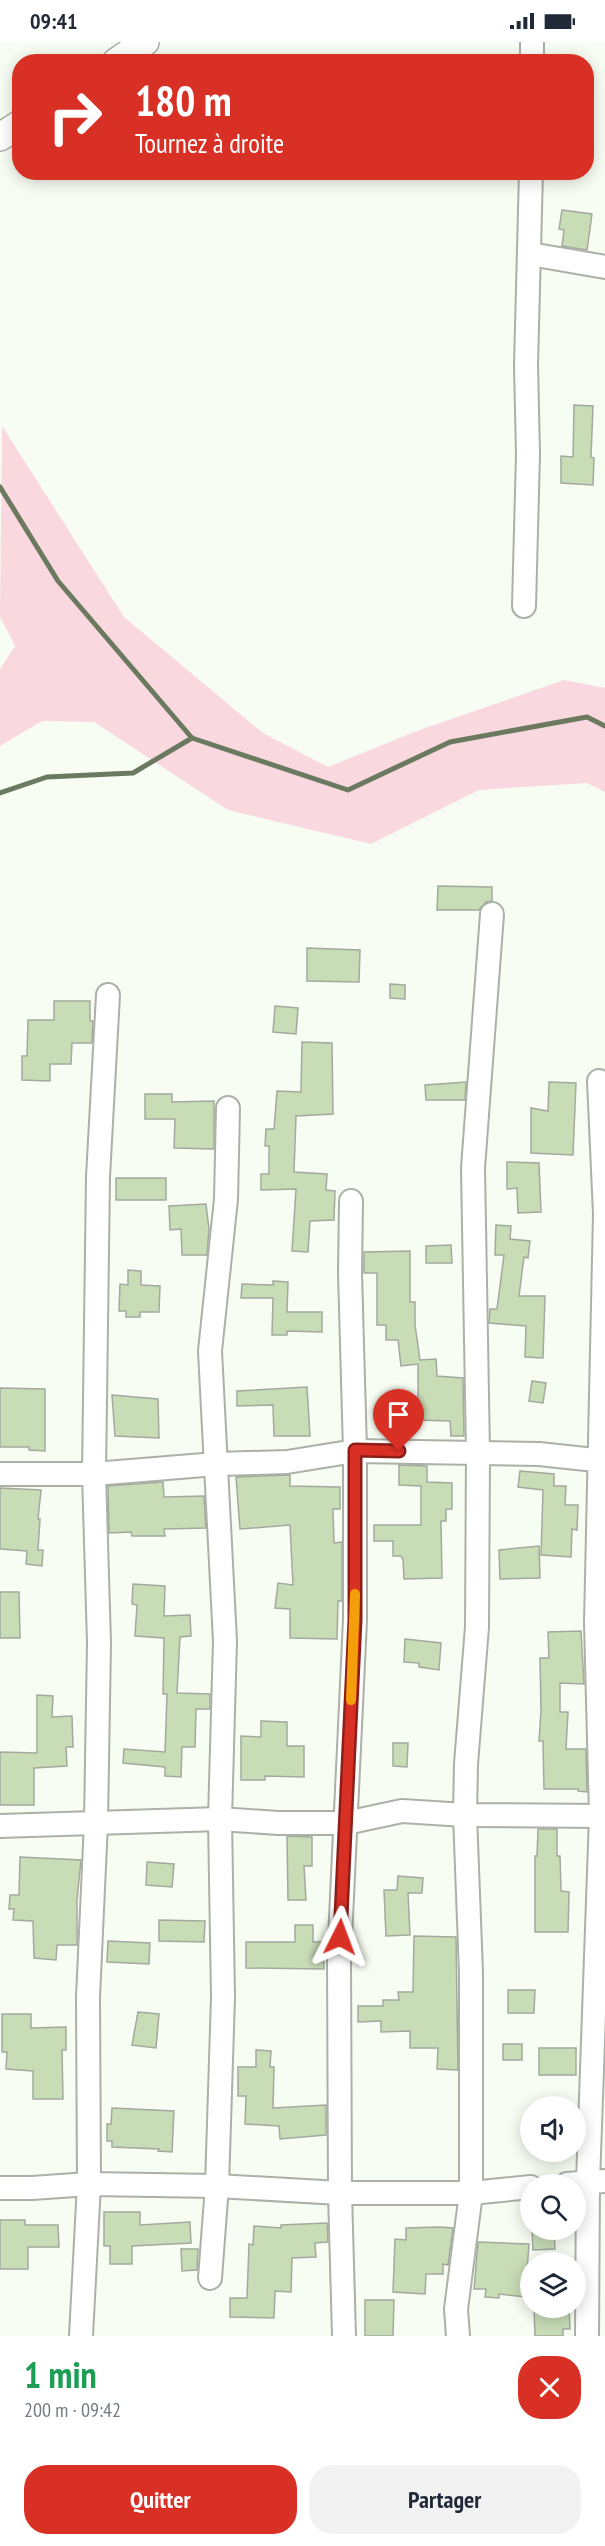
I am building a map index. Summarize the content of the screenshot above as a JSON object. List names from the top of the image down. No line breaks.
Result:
{"page":{"status":"09:41","turn":["180 m","Tournez à droite"],"heading":["1 min","200 m · 09:42"],"buttons":["Quitter","Partager"]}}
